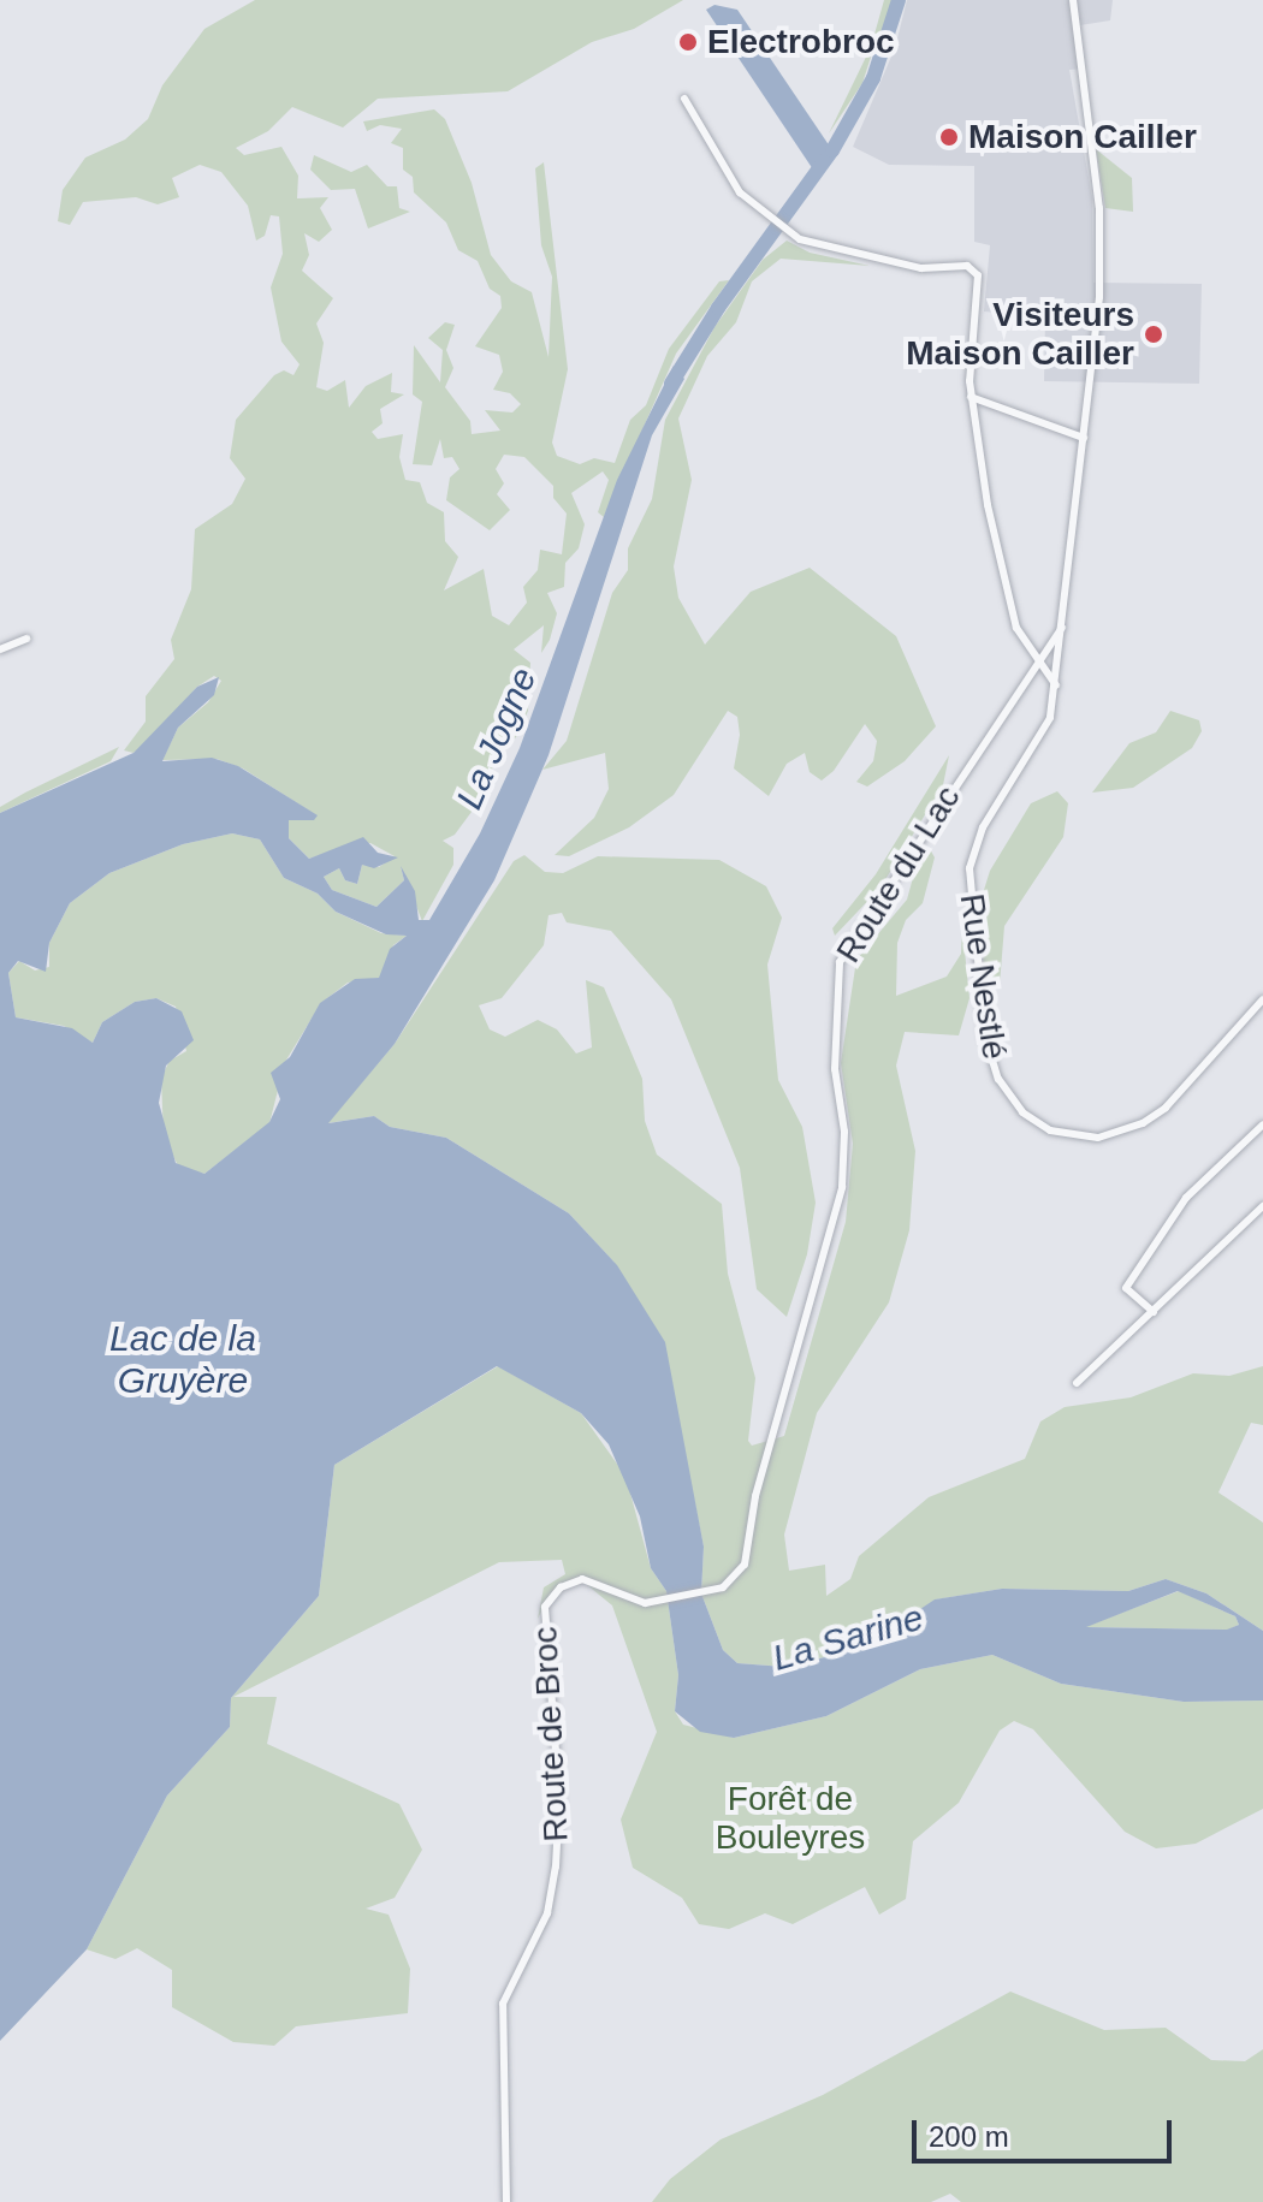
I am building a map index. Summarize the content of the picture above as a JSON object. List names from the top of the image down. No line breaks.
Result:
{"streets":{"street":["Route du Lac","Rue Nestlé","Route de Broc"]},"crossings":[["Route du Lac","Rue Nestlé"],["Route du Lac","Route de Broc"]],"water":["La Jogne","Lac de la Gruyère","La Sarine"],"parks":["Forêt de Bouleyres"],"places":["Electrobroc","Maison Cailler","Visiteurs Maison Cailler"],"scale_bar":"200 m"}
